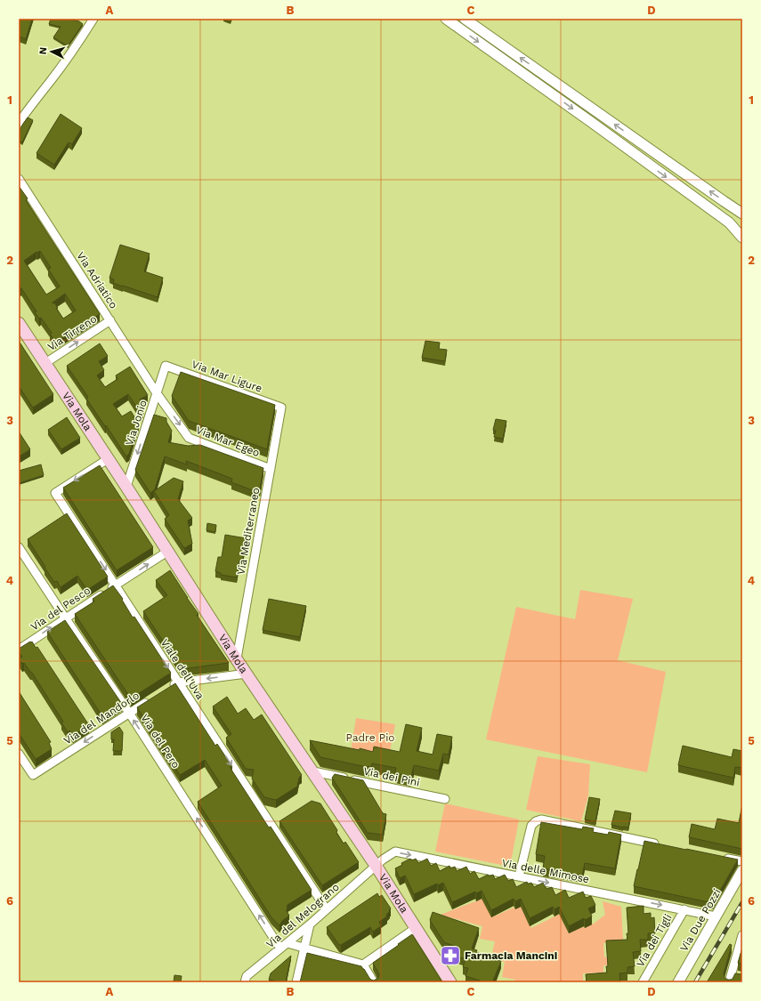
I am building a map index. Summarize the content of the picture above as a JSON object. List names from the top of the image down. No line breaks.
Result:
{"streets":{"main road":["Via Mola"],"street":["Via Adriatico","Via Tirreno","Via Mar Ligure","Via Jonio","Via Mar Egeo","Via Mediterraneo","Via del Pesco","Viale dell'Uva","Via del Mandorlo","Via del Pero","Via dei Pini","Via delle Mimose","Via del Melograno","Via Due Pozzi","Via dei Tigli"]},"crossings":[["Via Adriatico","Via Tirreno"],["Via Adriatico","Via Jonio"],["Via Adriatico","Via Mar Egeo"],["Via Tirreno","Via Mola"],["Via Mar Ligure","Via Jonio"],["Via Mar Ligure","Via Mediterraneo"],["Via Mola","Via Jonio"],["Via Mola","Via Mediterraneo"],["Via Mola","Via del Pesco"],["Via Mola","Viale dell'Uva"],["Via Mola","Via dei Pini"],["Via Mola","Via delle Mimose"],["Via Mola","Via del Melograno"],["Via Jonio","Via Mar Egeo"],["Via Mar Egeo","Via Mediterraneo"],["Via del Pesco","Viale dell'Uva"],["Via del Pesco","Via del Pero"],["Viale dell'Uva","Via del Melograno"],["Via del Mandorlo","Via del Pero"],["Via del Pero","Via del Melograno"],["Via delle Mimose","Via del Melograno"],["Via delle Mimose","Via Due Pozzi"],["Via delle Mimose","Via dei Tigli"]],"one_way":["Via Tirreno","Via Jonio","Via Mar Egeo","Via del Pesco","Viale dell'Uva","Via del Mandorlo","Via del Pero","Via delle Mimose"],"parks":["Padre Pio"],"places":{"pharmacy":["Farmacia Mancini"]},"north":"left","grid":{"columns":["A","B","C","D"],"rows":["1","2","3","4","5","6"]}}
